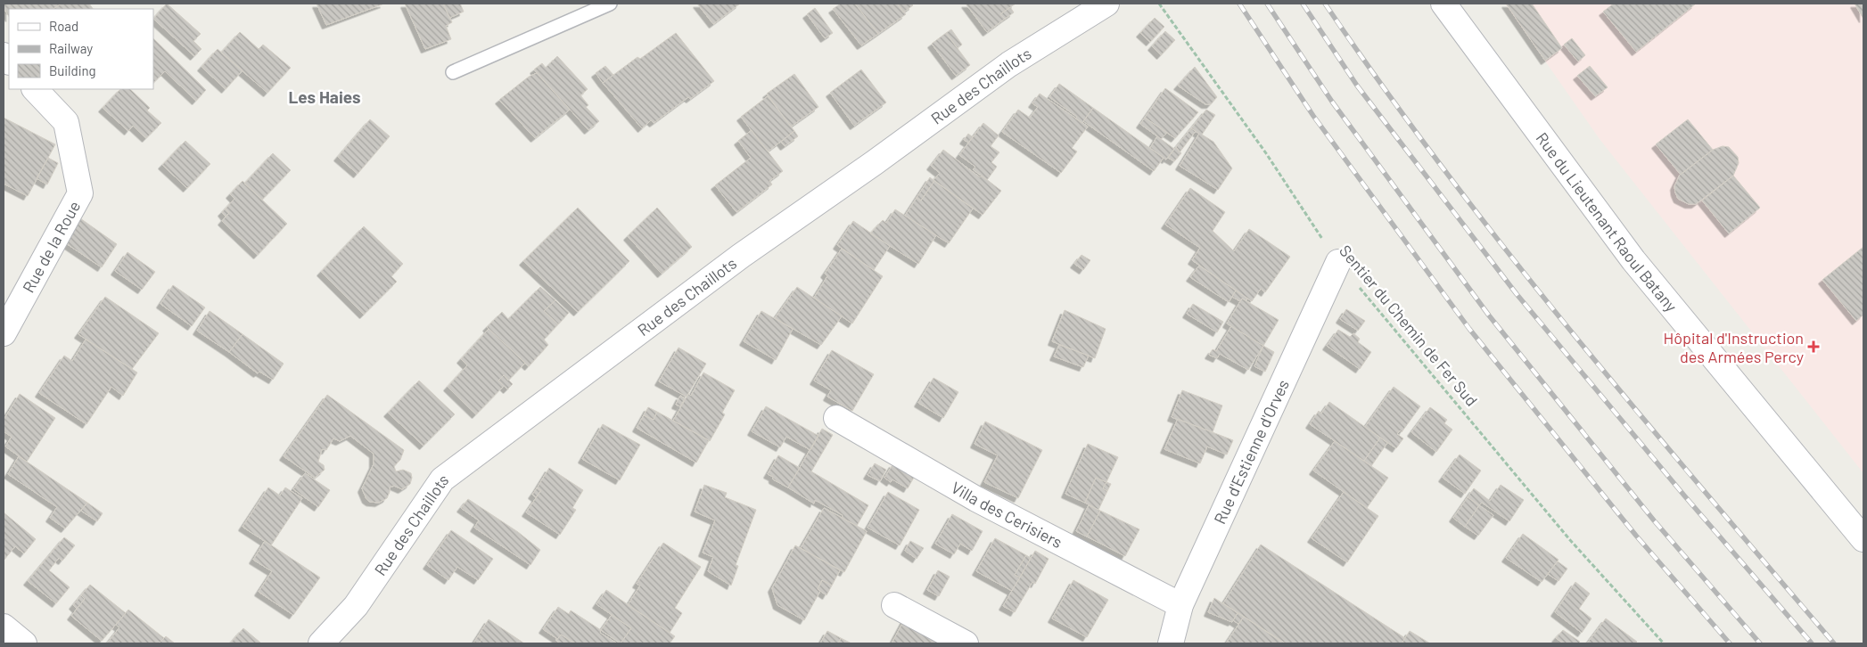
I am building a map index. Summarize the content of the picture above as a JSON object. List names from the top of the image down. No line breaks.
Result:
{"streets":{"street":["Rue des Chaillots","Rue du Lieutenant Raoul Batany","Rue de la Roue","Rue d'Estienne d'Orves","Villa des Cerisiers"],"path":["Sentier du Chemin de Fer Sud"]},"crossings":[["Sentier du Chemin de Fer Sud","Rue d'Estienne d'Orves"],["Rue d'Estienne d'Orves","Villa des Cerisiers"]],"districts":["Les Haies"],"places":{"health":["Hôpital d'Instruction des Armées Percy"]},"legend":["Road","Railway","Building"]}
